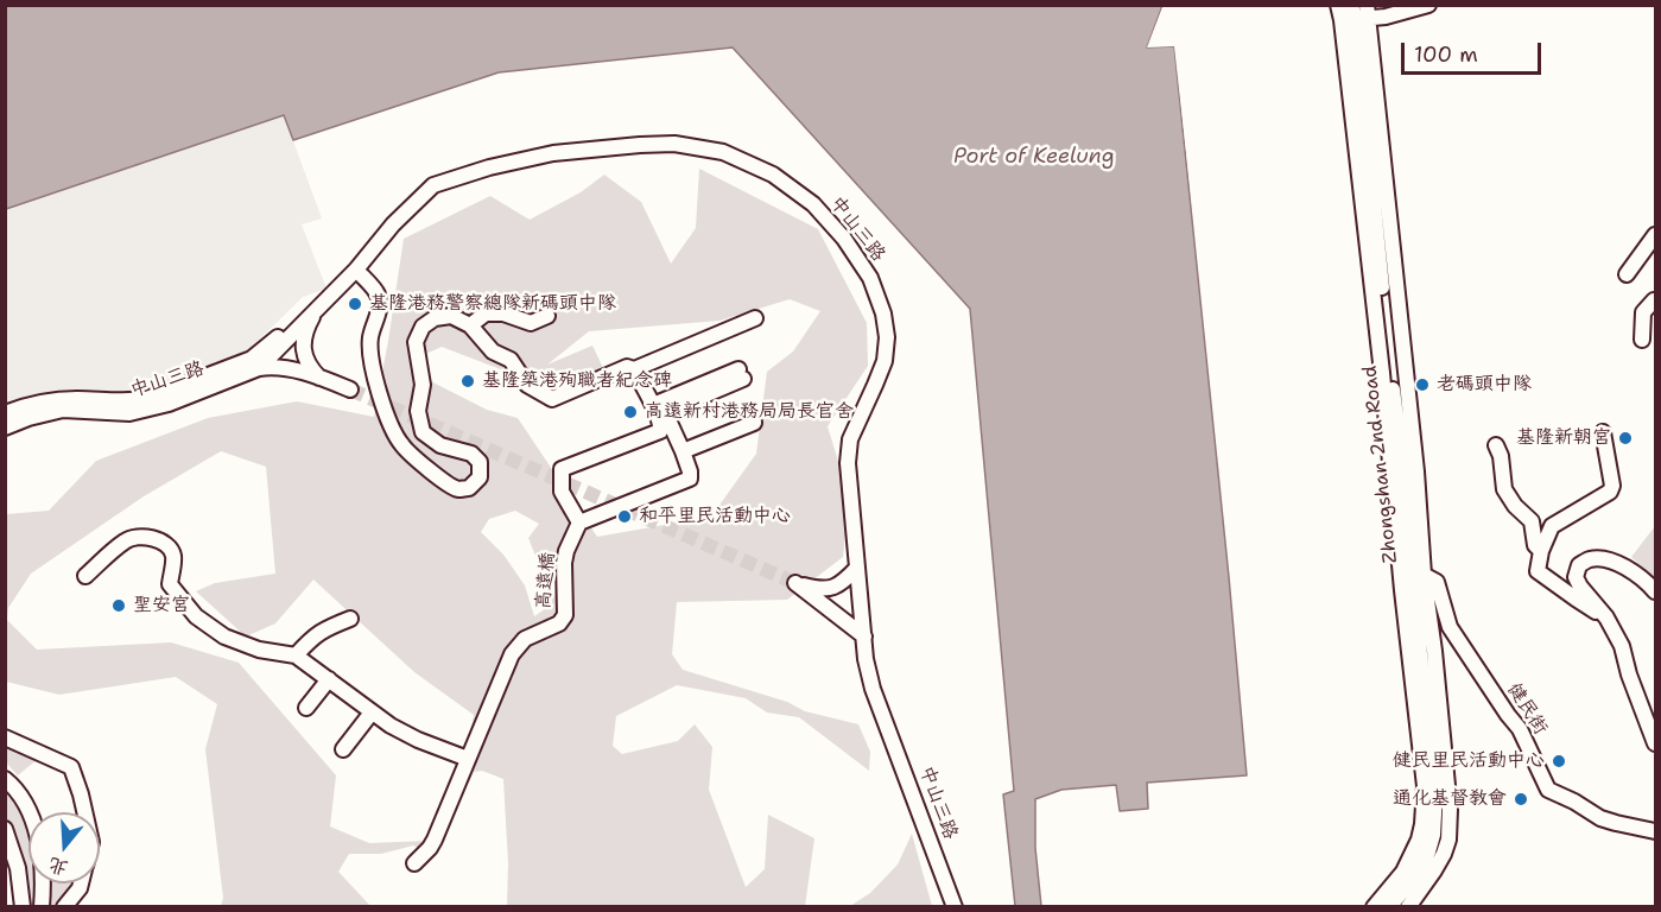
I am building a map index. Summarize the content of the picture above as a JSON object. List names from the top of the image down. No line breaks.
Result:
{"streets":{"street":["中山三路","Zhongshan 2nd Road","高遠橋","健民街"]},"crossings":[["Zhongshan 2nd Road","健民街"]],"water":["Port of Keelung"],"places":["基隆港務警察總隊新碼頭中隊","基隆築港殉職者紀念碑","老碼頭中隊","高遠新村港務局局長官舍","基隆新朝宮","和平里民活動中心","聖安宮","健民里民活動中心","通化基督教會"],"scale_bar":"100 m","north":"bottom"}
